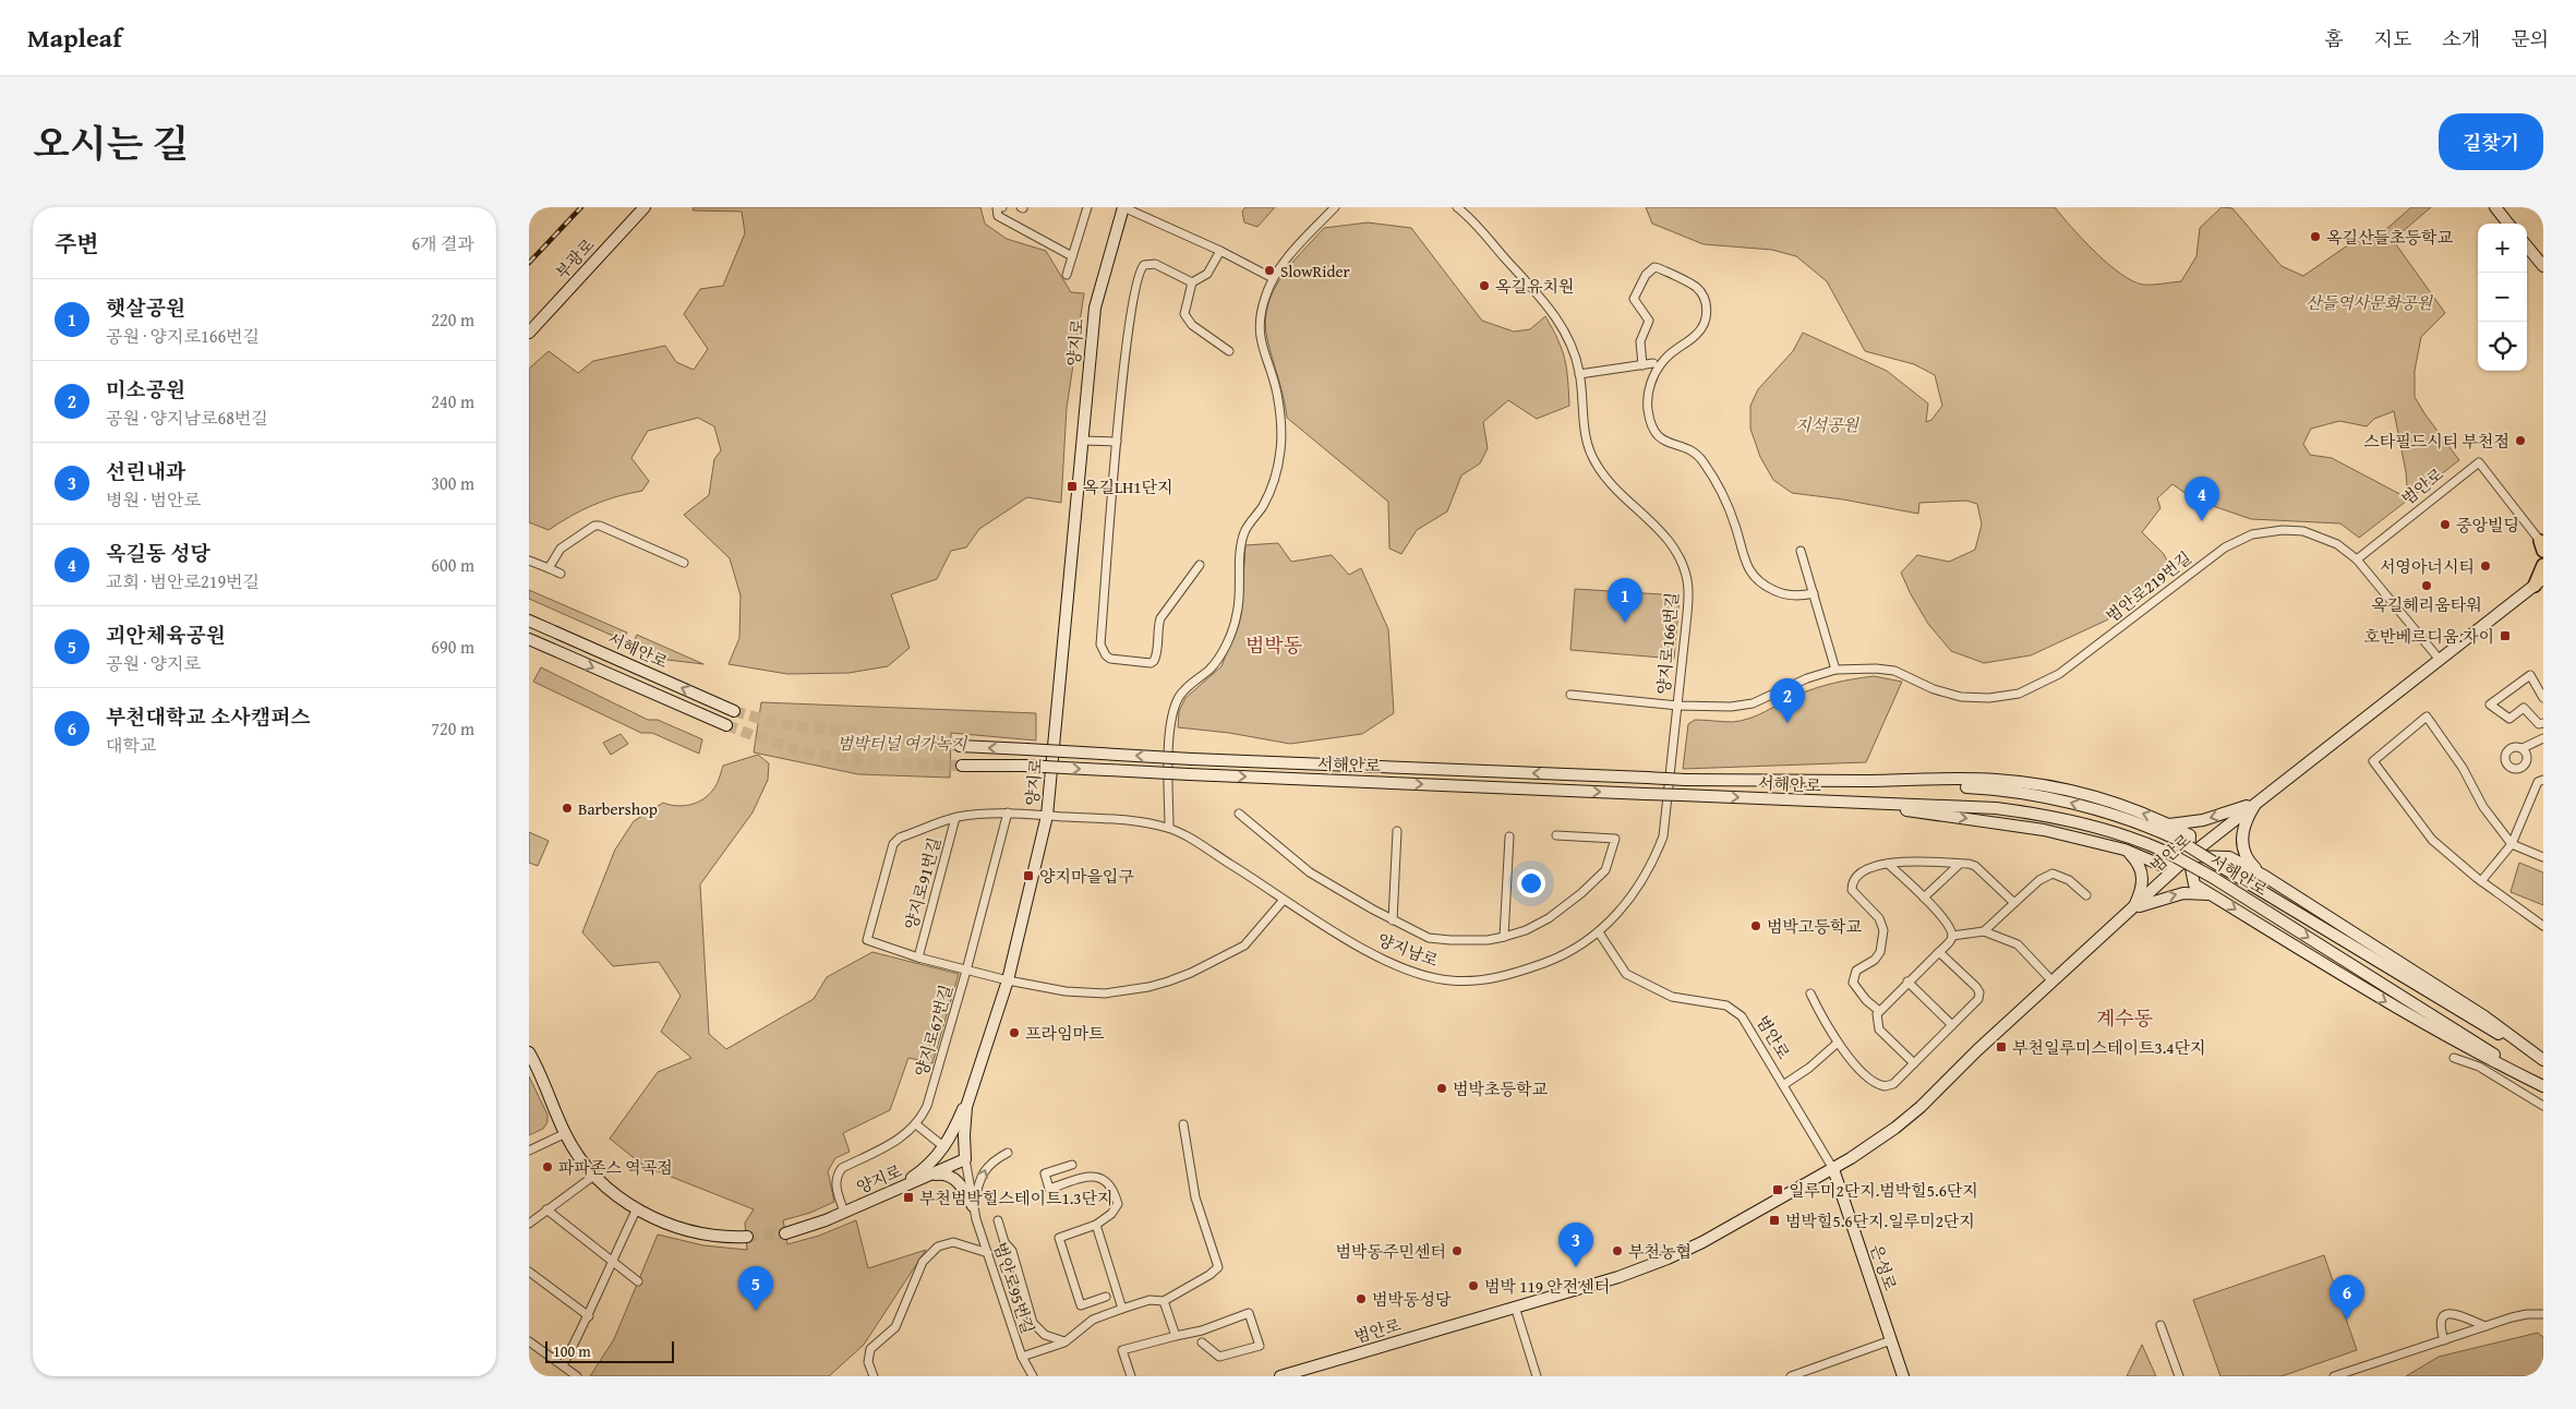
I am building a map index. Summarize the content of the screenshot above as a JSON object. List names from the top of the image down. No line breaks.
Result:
{"streets":{"main road":["부광로","양지로","범안로","서해안로","은성로"],"street":["범안로219번길","양지로166번길","양지로91번길","양지남로","양지로67번길","범안로95번길"]},"crossings":[["양지로","양지로91번길"],["양지로","양지남로"],["양지로","양지로67번길"],["양지로","범안로95번길"],["범안로","범안로219번길"],["범안로","양지남로"],["범안로","은성로"],["범안로219번길","양지로166번길"],["범안로219번길","양지남로"],["양지로166번길","양지남로"],["양지로91번길","양지남로"],["양지로91번길","양지로67번길"],["양지남로","양지로67번길"]],"districts":["범박동","계수동"],"parks":["산들역사문화공원","지석공원","범박터널 여가녹지"],"places":{"other":["옥길산들초등학교","SlowRider","옥길유치원","스타필드시티 부천점","중앙빌딩","서영아너시티","옥길헤리움타워","Barbershop","범박고등학교","프라임마트","범박초등학교","파파존스 역곡점","범박동주민센터","부천농협","범박 119 안전센터","범박동성당"],"transit":["옥길LH1단지","호반베르디움.자이","양지마을입구","부천일루미스테이트3.4단지","일루미2단지.범박힐5.6단지","부천범박힐스테이트1.3단지","범박힐5.6단지.일루미2단지"]},"scale_bar":"100 m","page":{"header":"Mapleaf","nav":["홈","지도","소개","문의"],"title":"오시는 길","buttons":"길찾기","heading":["주변","6개 결과"],"map_buttons":["+","−"],"list":[{"mark":"1","name":"햇살공원","note":"공원 · 양지로166번길","value":"220 m"},{"mark":"2","name":"미소공원","note":"공원 · 양지남로68번길","value":"240 m"},{"mark":"3","name":"선린내과","note":"병원 · 범안로","value":"300 m"},{"mark":"4","name":"옥길동 성당","note":"교회 · 범안로219번길","value":"600 m"},{"mark":"5","name":"괴안체육공원","note":"공원 · 양지로","value":"690 m"},{"mark":"6","name":"부천대학교 소사캠퍼스","note":"대학교","value":"720 m"}],"pins":["4","1","2","3","5","6"],"scale":"100 m"}}
